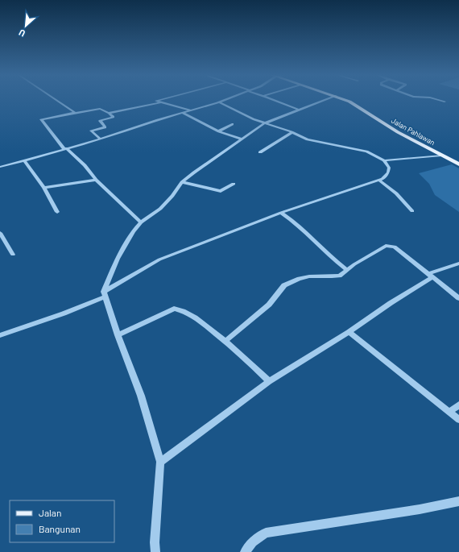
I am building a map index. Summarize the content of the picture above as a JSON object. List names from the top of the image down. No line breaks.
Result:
{"streets":{"main road":["Jalan Pahlawan"]},"legend":["Jalan","Bangunan"],"north":"bottom left"}
